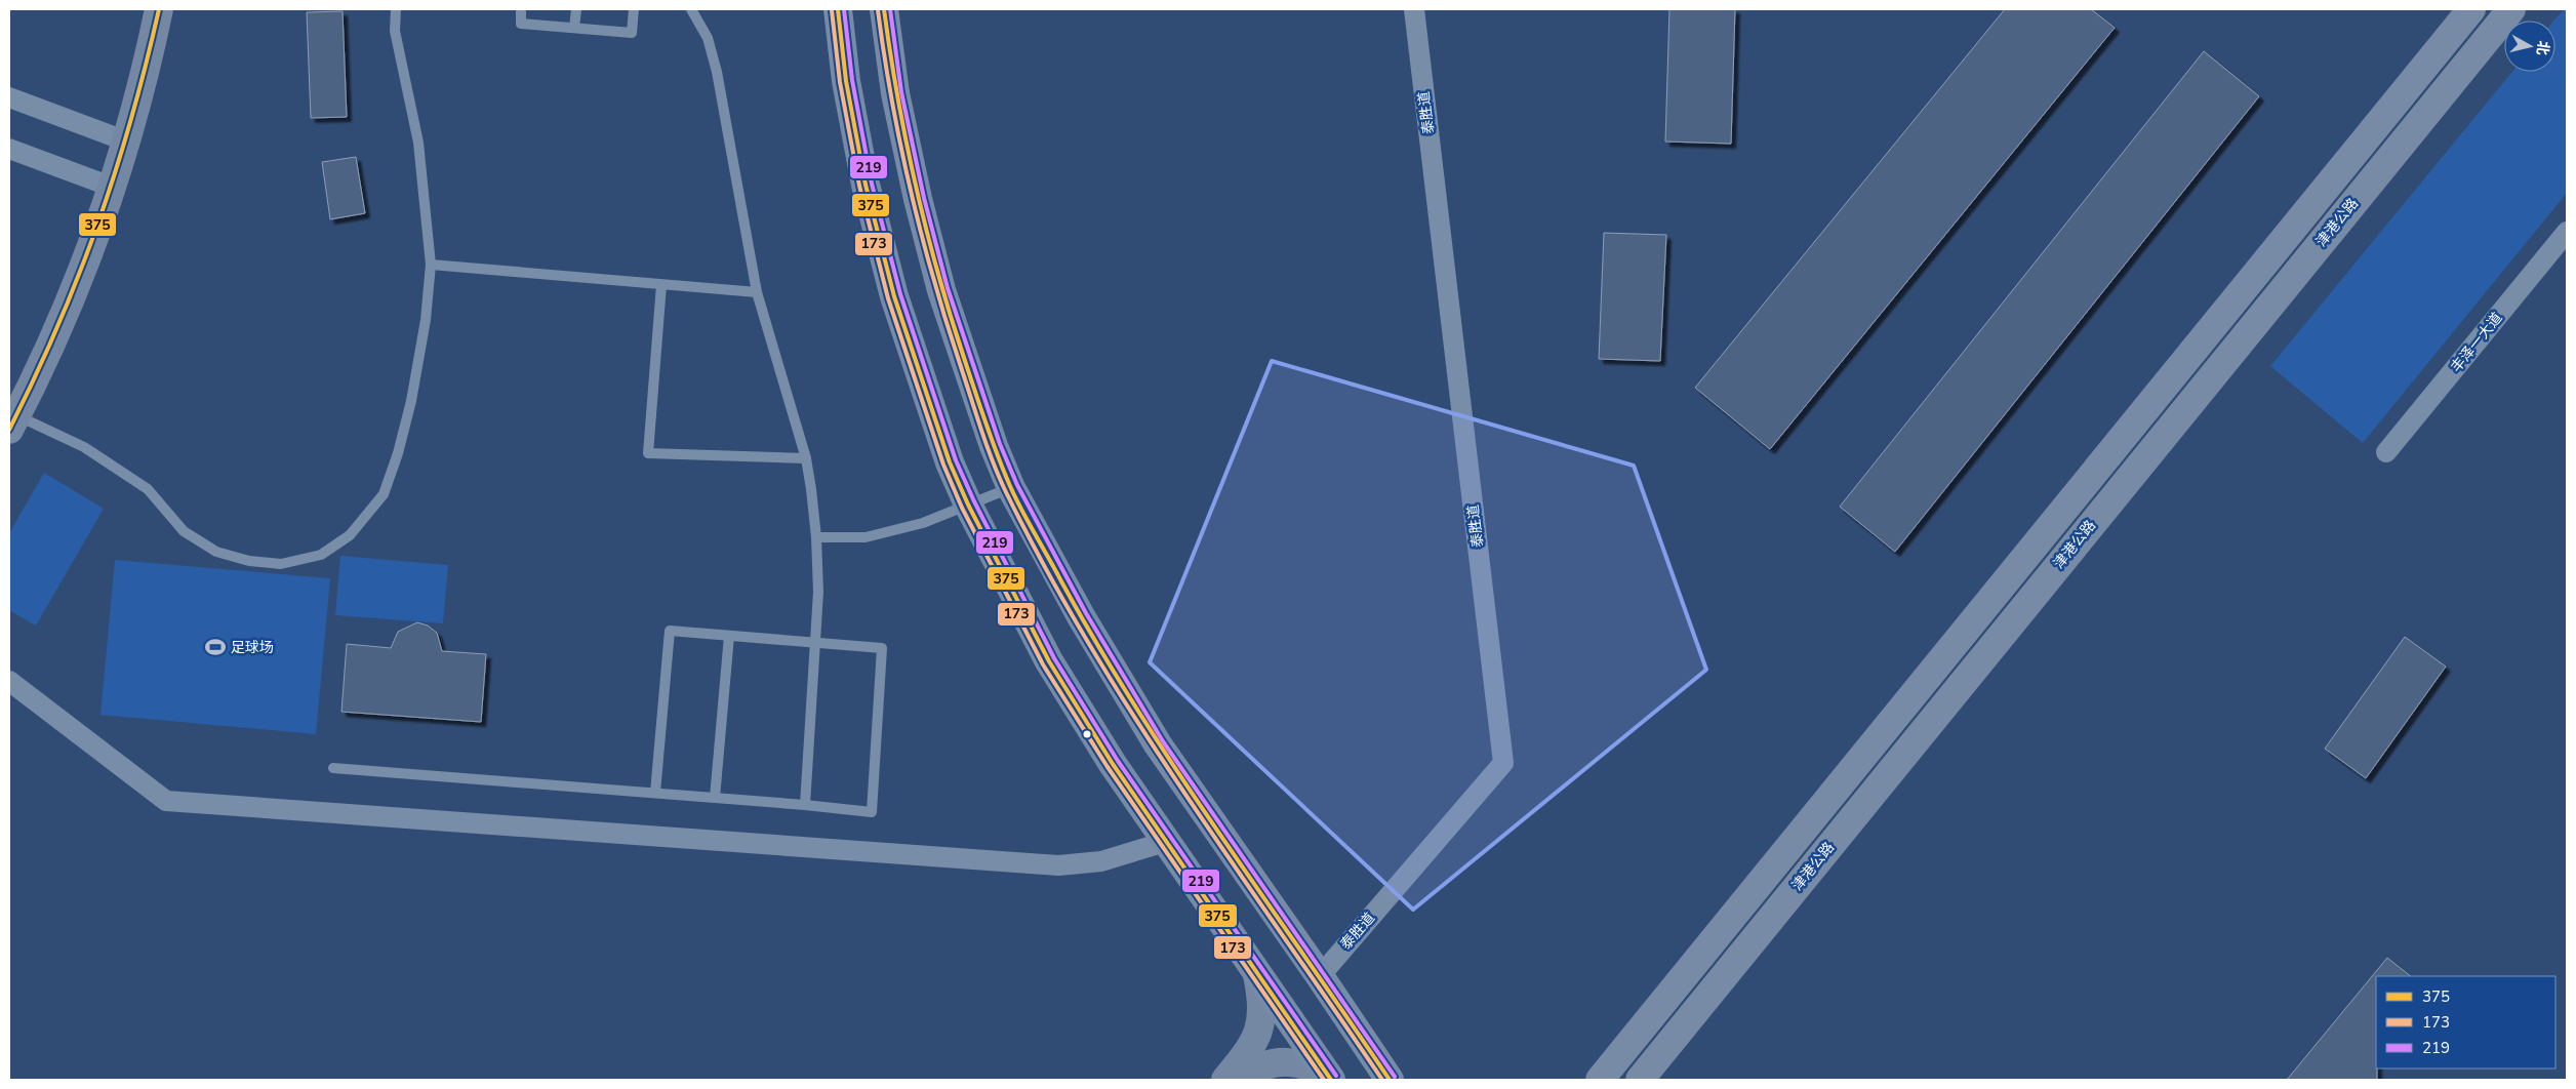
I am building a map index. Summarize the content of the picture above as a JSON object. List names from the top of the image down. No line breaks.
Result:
{"streets":{"main road":["津港公路"],"street":["泰胜道","丰泽一大道"]},"places":{"sports":["足球场"]},"lines":["transit line 375","transit line 219","transit line 173"],"legend":["375","173","219"],"north":"right"}
